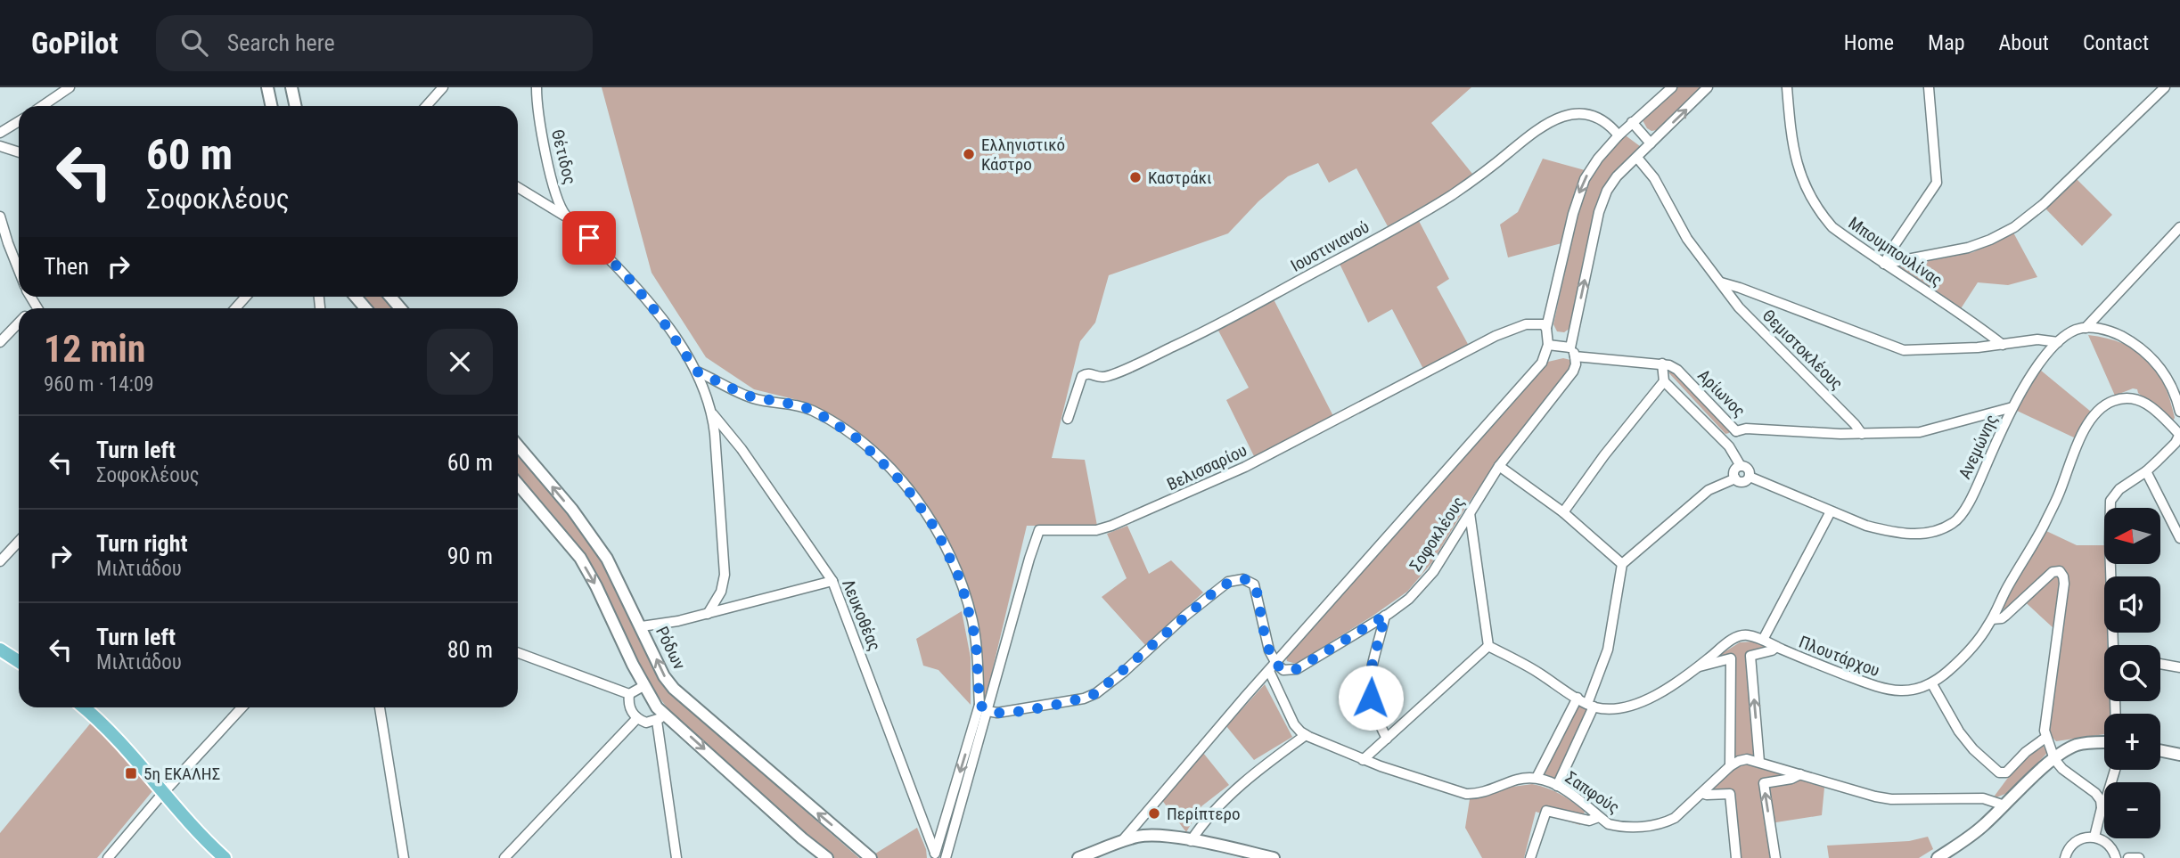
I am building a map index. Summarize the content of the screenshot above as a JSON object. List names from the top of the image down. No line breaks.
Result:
{"streets":{"street":["Θέτιδος","Ιουστινιανού","Μπουμπουλίνας","Θεμιστοκλέους","Αρίωνος","Ανεμώνης","Βελισσαρίου","Σοφοκλέους","Λευκοθέας","Ρόδων","Πλουτάρχου","Σαπφούς"]},"crossings":[["Θέτιδος","Λευκοθέας"],["Θεμιστοκλέους","Αρίωνος"],["Θεμιστοκλέους","Σοφοκλέους"],["Αρίωνος","Σοφοκλέους"]],"places":{"other":["Ελληνιστικό Κάστρο","Καστράκι","Περίπτερο"],"transit":["5η ΕΚΑΛΗΣ"]},"north":"left","page":{"header":"GoPilot","search":"Search here","nav":["Home","Map","About","Contact"],"turn":["60 m","Σοφοκλέους"],"then":"Then","heading":["12 min","960 m · 14:09"],"list":[{"name":"Turn left","note":"Σοφοκλέους","value":"60 m"},{"name":"Turn right","note":"Μιλτιάδου","value":"90 m"},{"name":"Turn left","note":"Μιλτιάδου","value":"80 m"}],"map_buttons":["+","−"]}}
